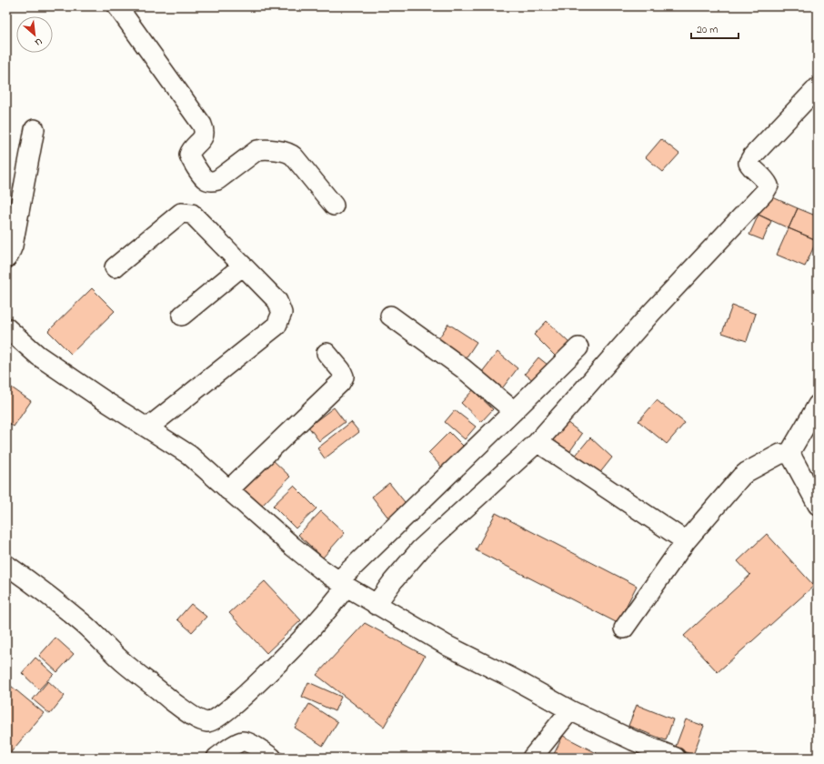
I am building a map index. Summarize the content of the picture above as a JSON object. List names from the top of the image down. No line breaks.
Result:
{"scale_bar":"20 m","north":"bottom right"}
